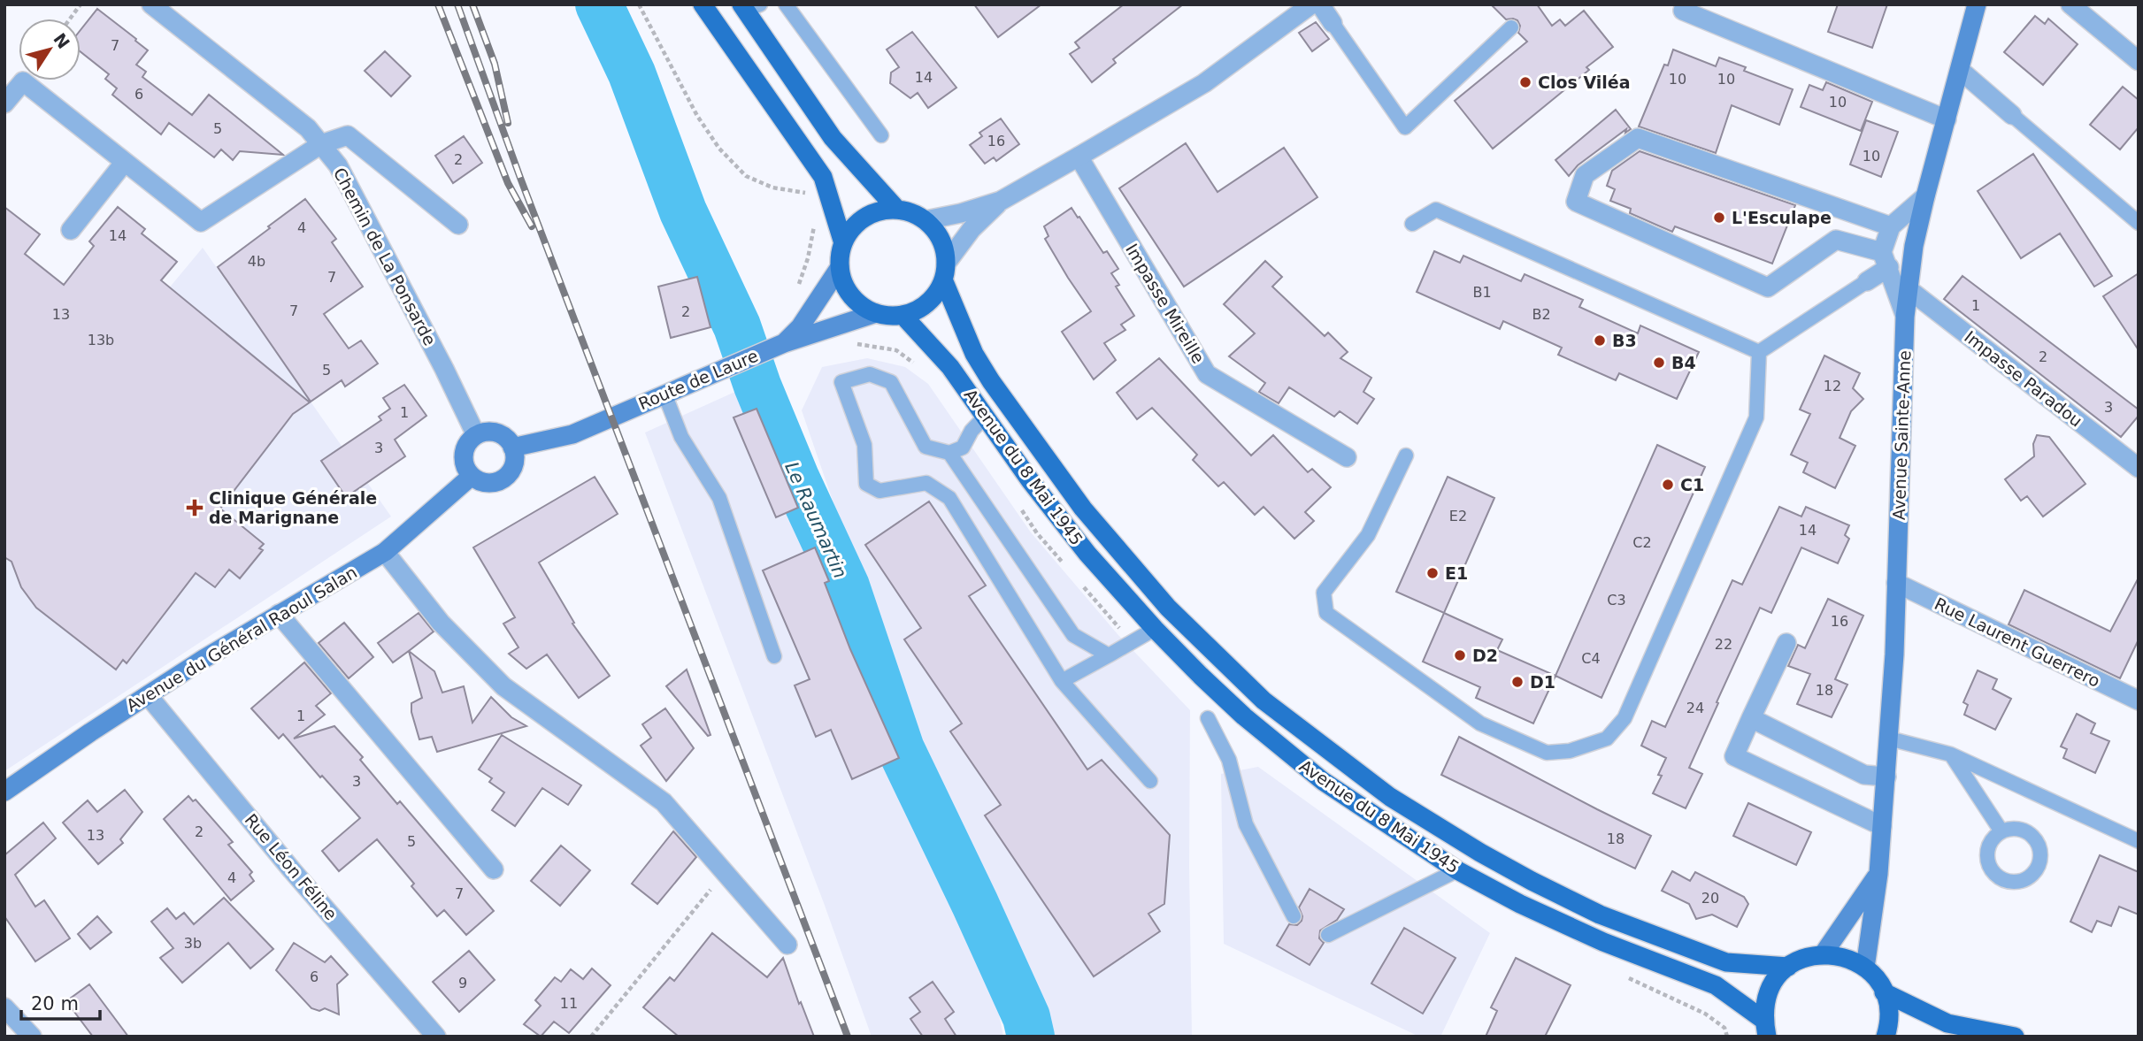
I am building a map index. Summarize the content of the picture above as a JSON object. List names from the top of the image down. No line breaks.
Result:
{"streets":{"main road":["Route de Laure","Avenue Sainte-Anne","Avenue du 8 Mai 1945","Avenue du Général Raoul Salan"],"street":["Chemin de La Ponsarde","Impasse Mireille","Impasse Paradou","Rue Laurent Guerrero","Rue Léon Féline"]},"crossings":[["Chemin de La Ponsarde","Route de Laure"],["Chemin de La Ponsarde","Avenue du Général Raoul Salan"],["Impasse Paradou","Avenue Sainte-Anne"],["Route de Laure","Avenue du 8 Mai 1945"],["Route de Laure","Avenue du Général Raoul Salan"],["Avenue Sainte-Anne","Rue Laurent Guerrero"],["Avenue du Général Raoul Salan","Rue Léon Féline"]],"water":["Le Raumartin"],"places":{"other":["Clos Viléa","L'Esculape","B3","B4","C1","E1","D2","D1"],"health":["Clinique Générale de Marignane"]},"house_numbers":["7","14","10","10","6","10","5","16","10","2","4","14","4b","7","B1","1","7","2","13","B2","13b","2","5","12","3","1","3","E2","14","C2","C3","16","22","C4","18","24","1","3","2","13","18","5","4","7","20","3b","6","9","11"],"scale_bar":"20 m","north":"top right"}
